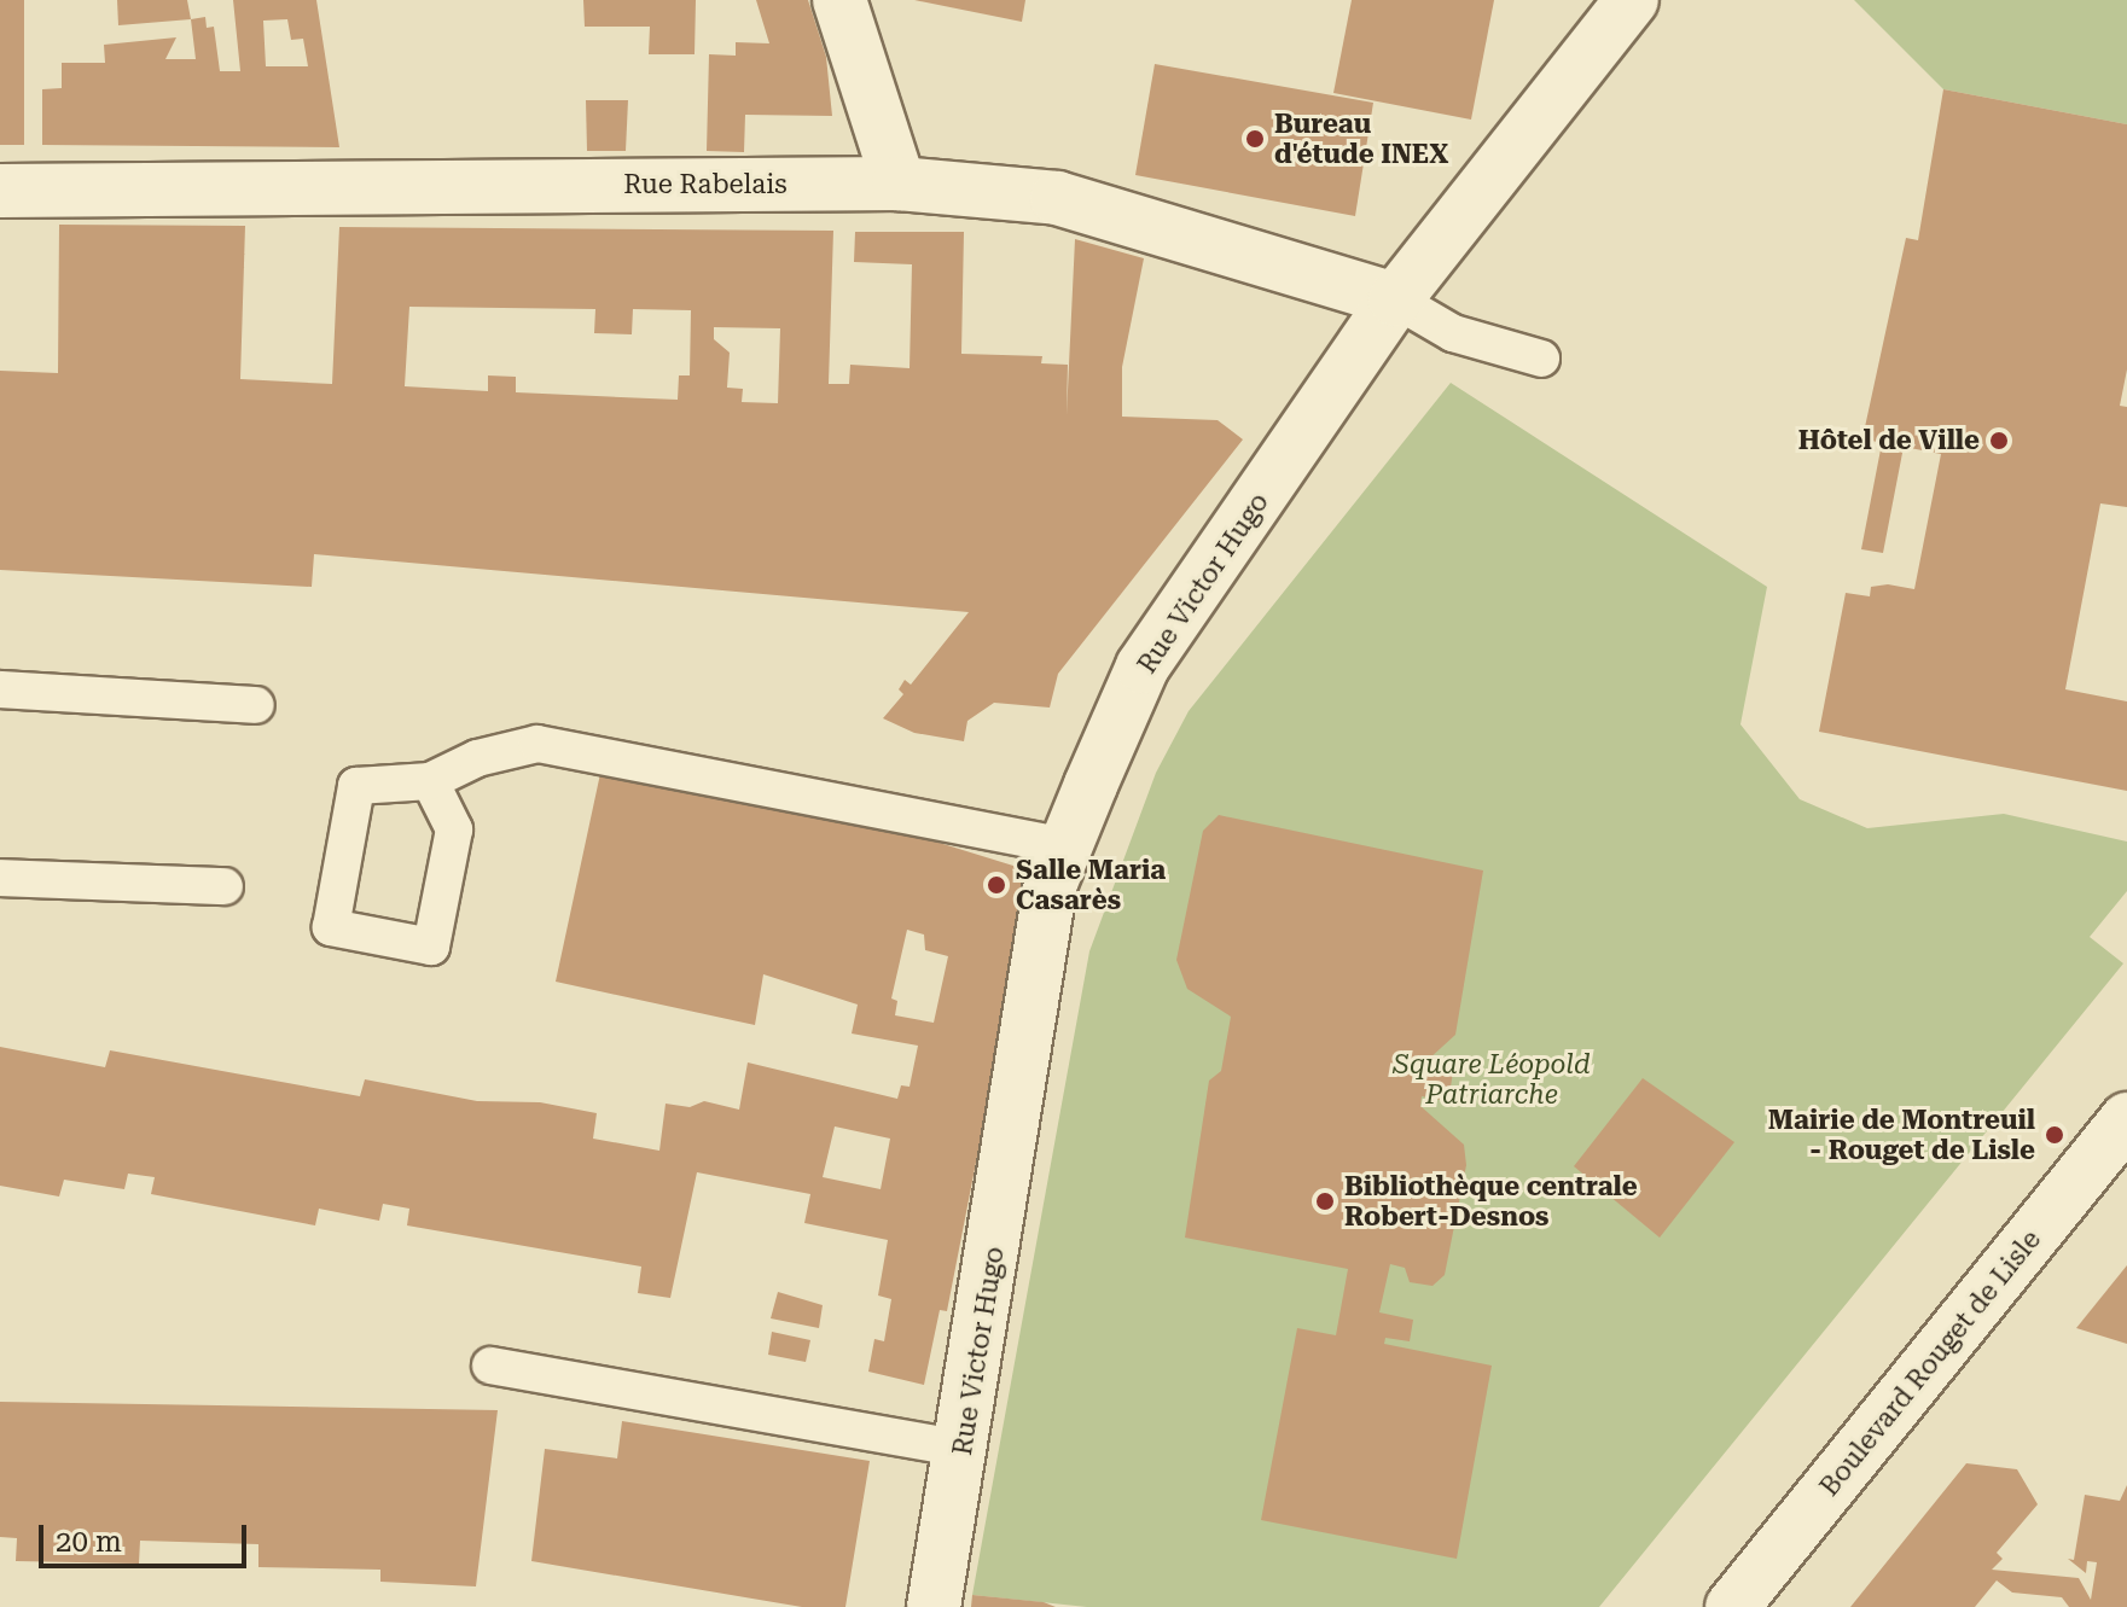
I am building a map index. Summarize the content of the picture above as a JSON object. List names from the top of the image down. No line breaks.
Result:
{"streets":{"street":["Rue Rabelais","Rue Victor Hugo","Boulevard Rouget de Lisle"]},"crossings":[["Rue Rabelais","Rue Victor Hugo"]],"parks":["Square Léopold Patriarche"],"places":["Bureau d'étude INEX","Hôtel de Ville","Salle Maria Casarès","Mairie de Montreuil - Rouget de Lisle","Bibliothèque centrale Robert-Desnos"],"scale_bar":"20 m"}
